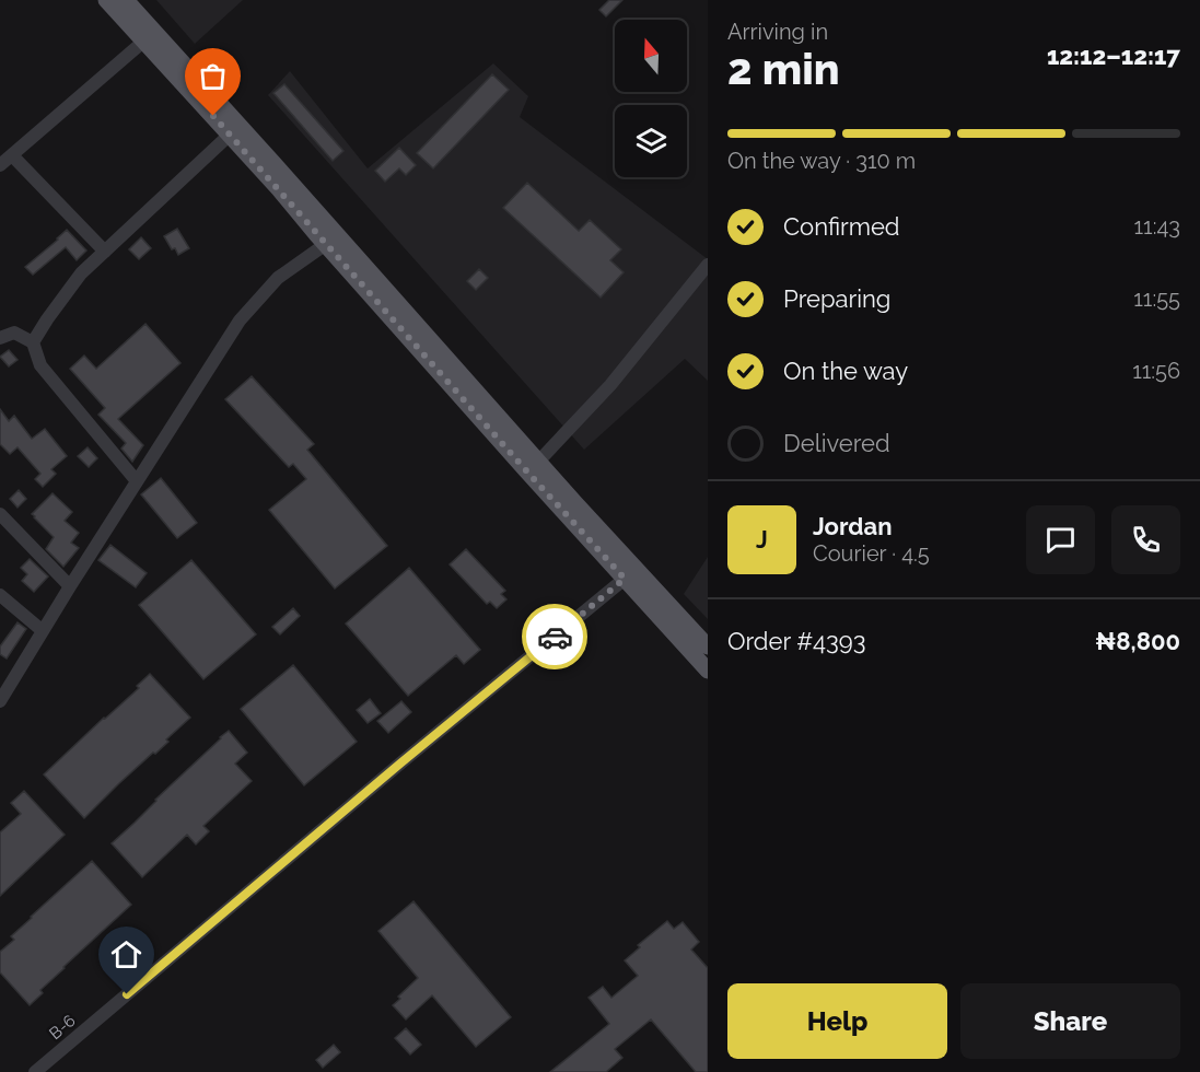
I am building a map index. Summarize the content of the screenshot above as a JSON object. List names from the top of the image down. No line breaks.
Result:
{"streets":{"street":["B-6"]},"north":"top","page":{"heading":["2 min","Arriving in","12:12–12:17"],"panel":["Jordan","Courier · 4.5","Order #4393","₦8,800"],"bar":"On the way · 310 m","list":[["Confirmed","11:43"],["Preparing","11:55"],["On the way","11:56"],"Delivered"],"round":"J","buttons":["Help","Share"]}}
